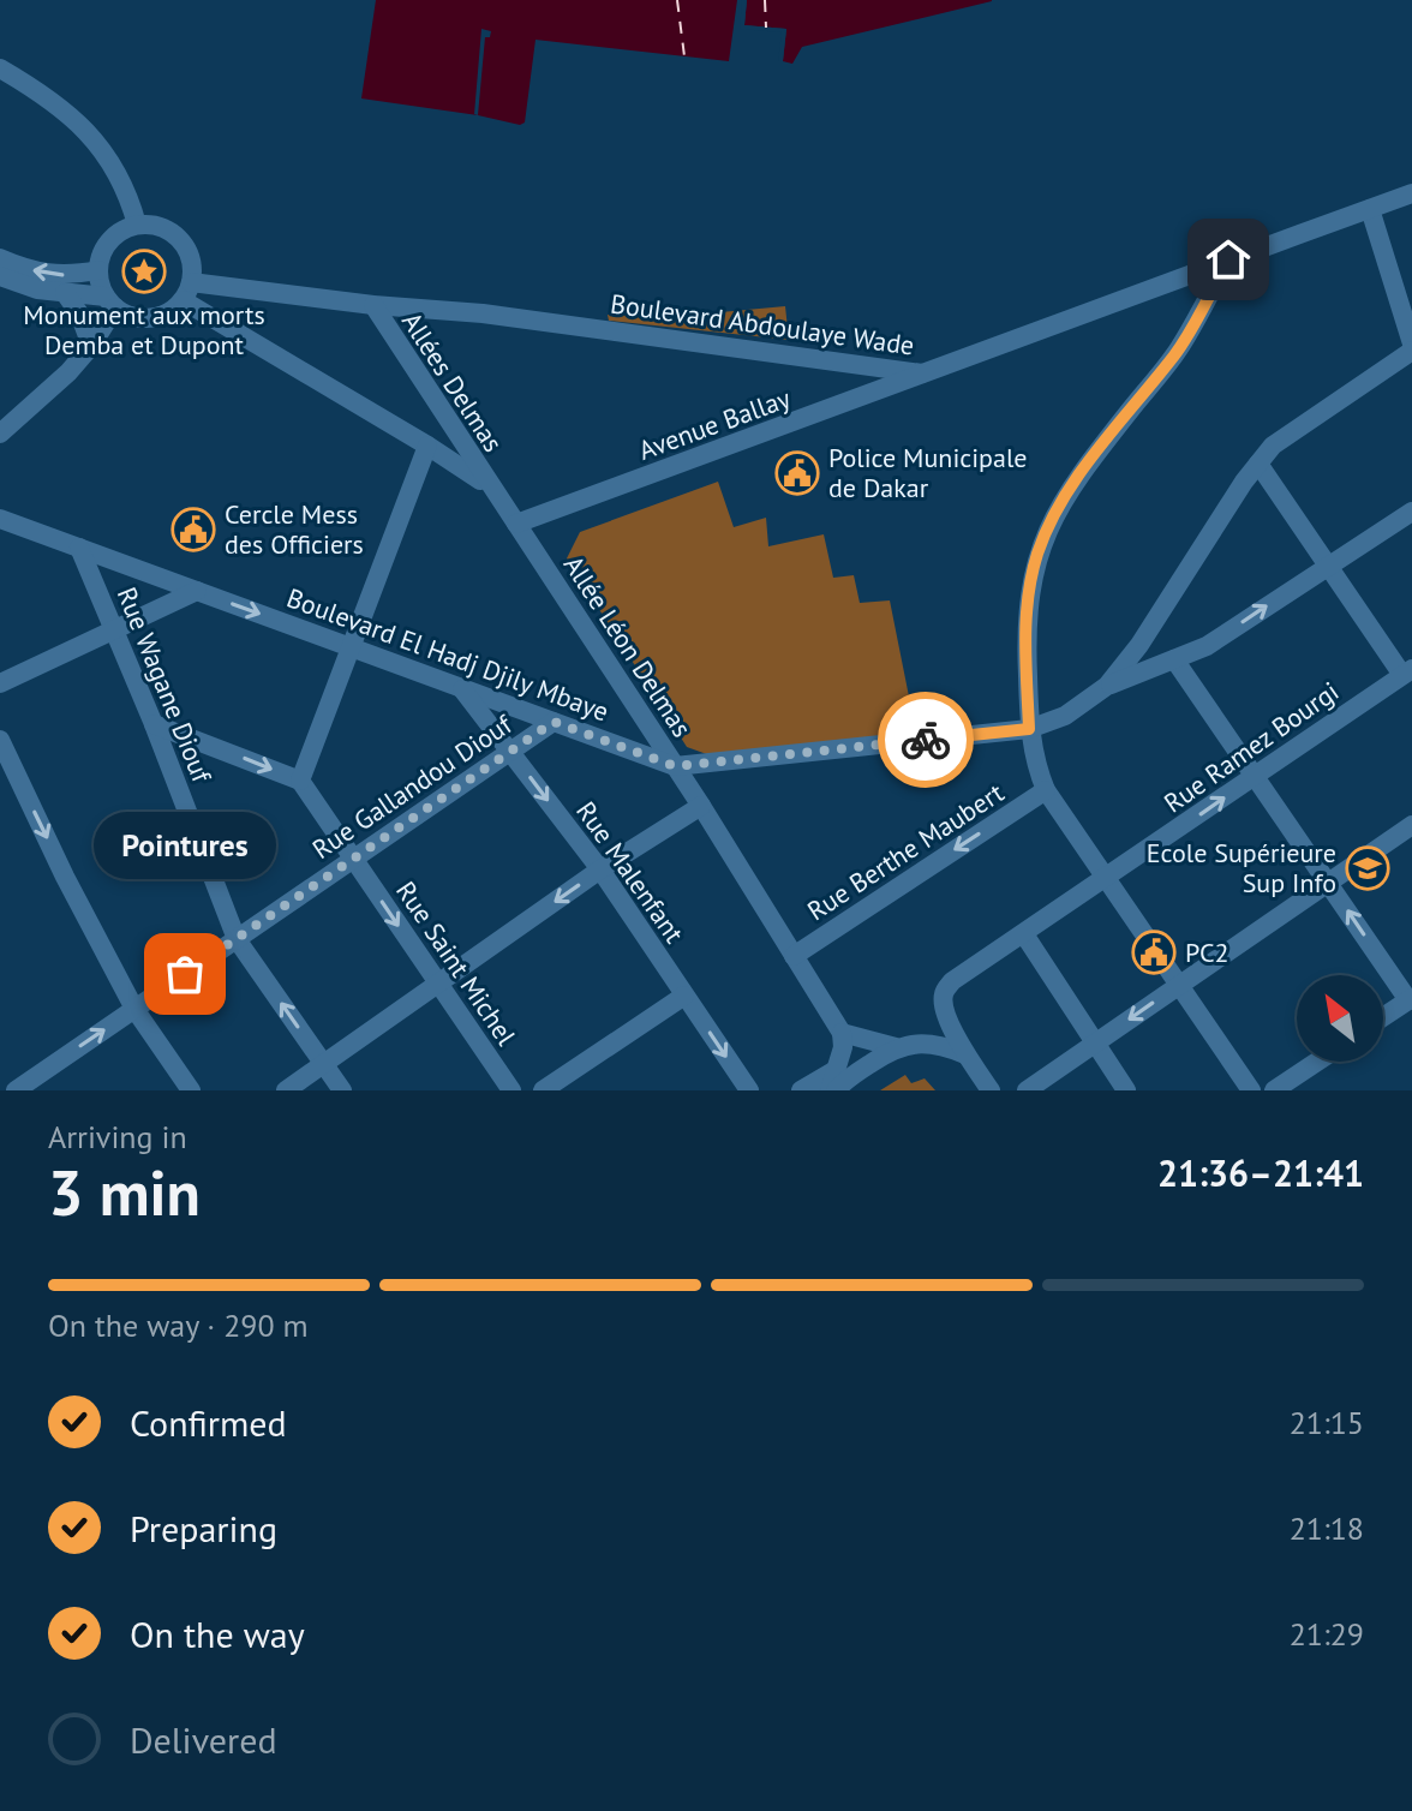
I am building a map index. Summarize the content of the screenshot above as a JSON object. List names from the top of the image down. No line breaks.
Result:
{"streets":{"street":["Boulevard Abdoulaye Wade","Allées Delmas","Avenue Ballay","Allée Léon Delmas","Boulevard El Hadj Djily Mbaye","Rue Wagane Diouf","Rue Ramez Bourgi","Rue Gallandou Diouf","Rue Berthe Maubert","Rue Malenfant","Rue Saint Michel"]},"crossings":[["Boulevard Abdoulaye Wade","Allées Delmas"],["Boulevard Abdoulaye Wade","Avenue Ballay"],["Allées Delmas","Allée Léon Delmas"],["Avenue Ballay","Allée Léon Delmas"],["Allée Léon Delmas","Boulevard El Hadj Djily Mbaye"],["Allée Léon Delmas","Rue Berthe Maubert"],["Boulevard El Hadj Djily Mbaye","Rue Wagane Diouf"],["Boulevard El Hadj Djily Mbaye","Rue Gallandou Diouf"],["Boulevard El Hadj Djily Mbaye","Rue Malenfant"],["Rue Wagane Diouf","Rue Gallandou Diouf"],["Rue Gallandou Diouf","Rue Malenfant"],["Rue Gallandou Diouf","Rue Saint Michel"]],"one_way":["Rue Berthe Maubert","Rue Malenfant","Rue Saint Michel"],"places":{"place":["Monument aux morts Demba et Dupont"],"public building":["Police Municipale de Dakar","Cercle Mess des Officiers","PC2"],"school or university":["Ecole Supérieure Sup Info"],"other":["Pointures"]},"north":"top left","page":{"bubble":"Pointures","heading":["3 min","Arriving in","21:36–21:41"],"bar":"On the way · 290 m","list":[["Confirmed","21:15"],["Preparing","21:18"],["On the way","21:29"],"Delivered"]}}
